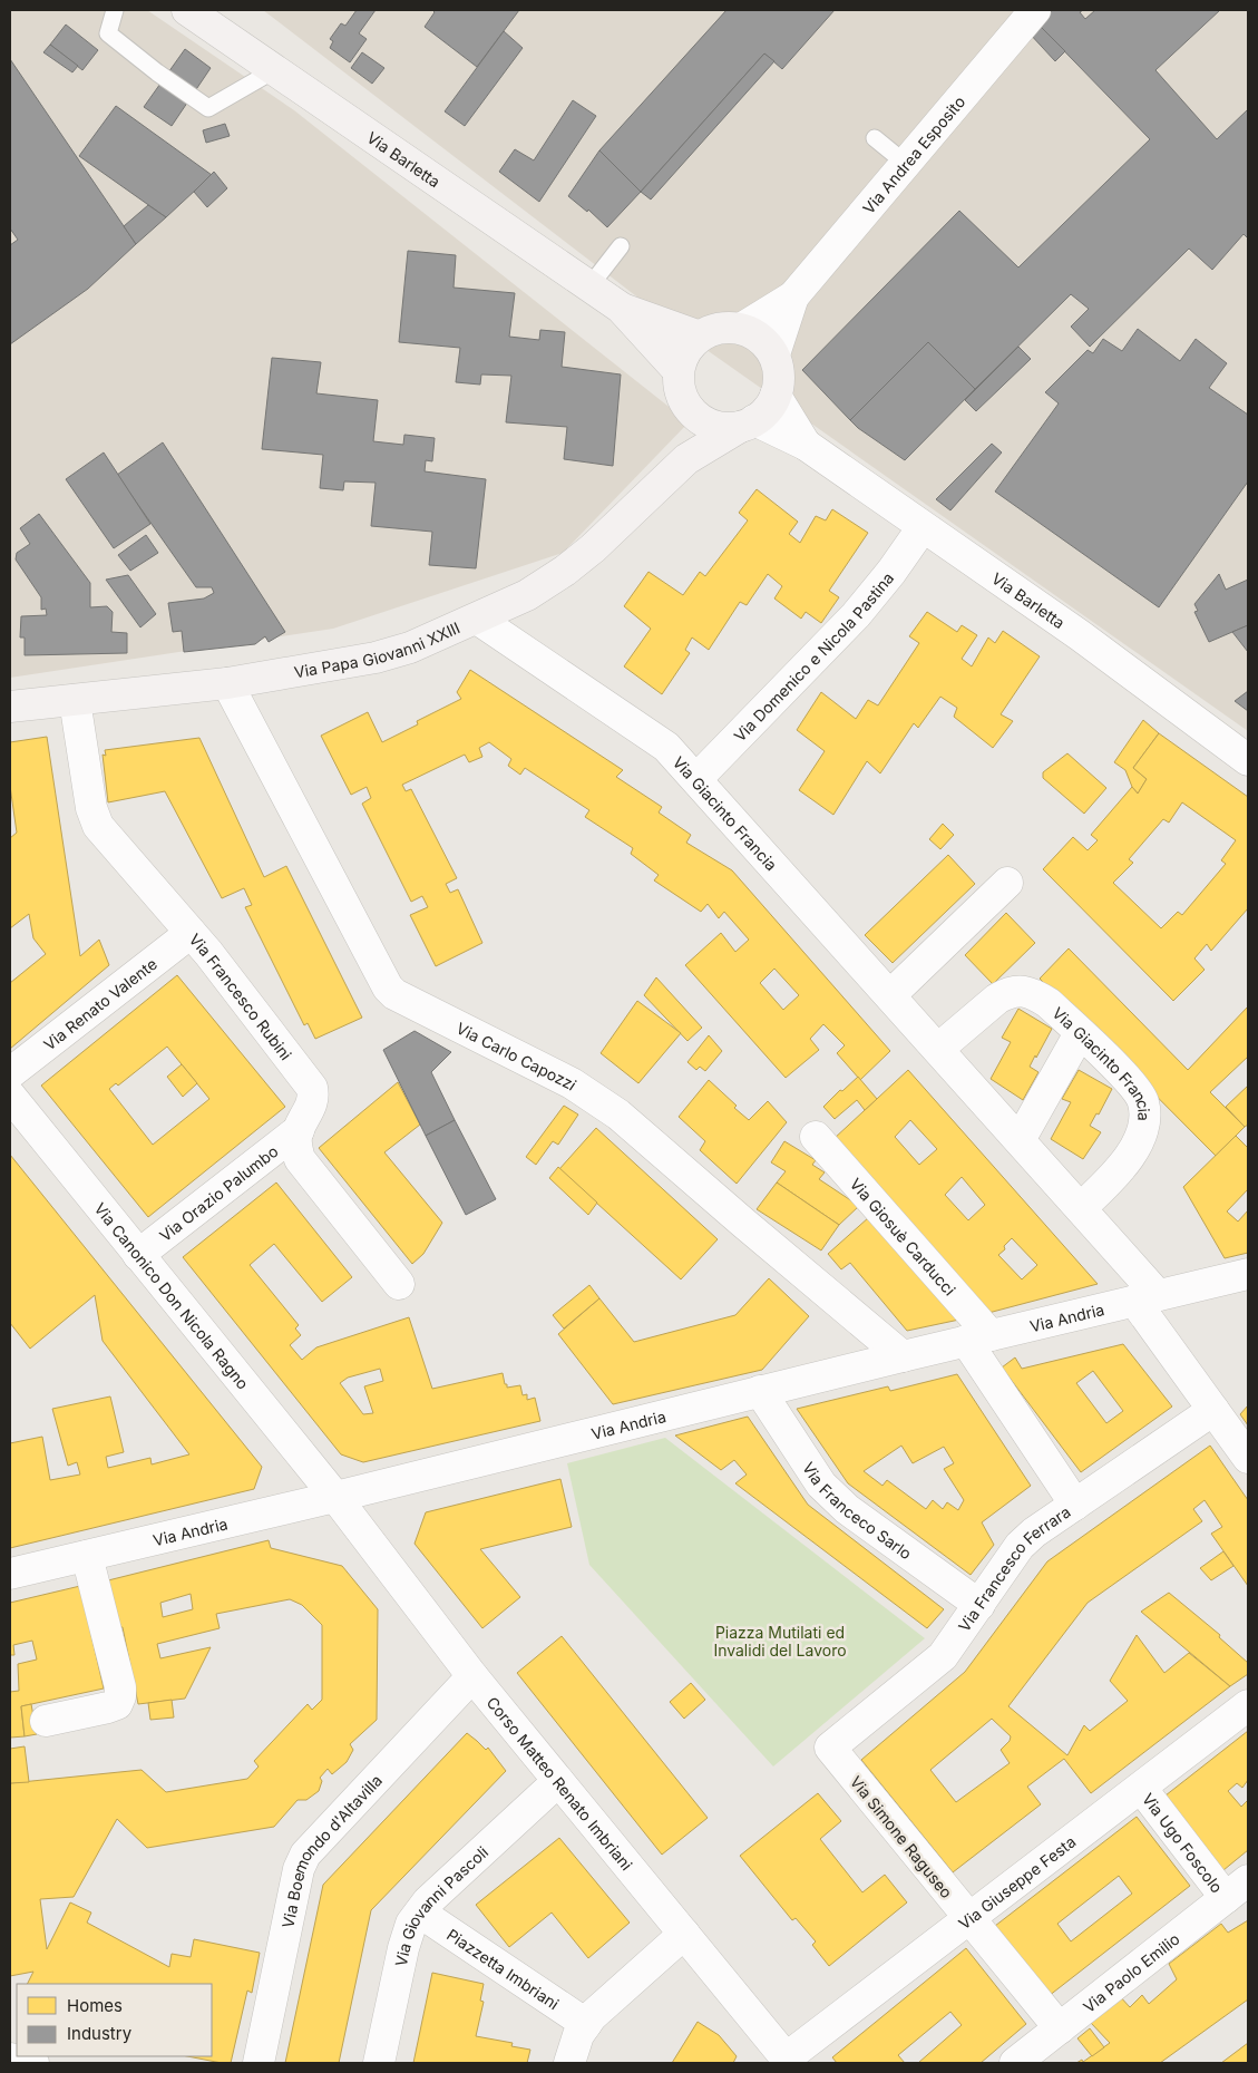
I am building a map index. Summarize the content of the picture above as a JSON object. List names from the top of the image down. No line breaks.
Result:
{"streets":{"main road":["Via Barletta","Via Papa Giovanni XXIII"],"street":["Via Andrea Esposito","Via Domenico e Nicola Pastina","Via Giacinto Francia","Via Francesco Rubini","Via Renato Valente","Via Carlo Capozzi","Via Orazio Palumbo","Via Giosuè Carducci","Via Canonico Don Nicola Ragno","Via Andria","Via Franceco Sarlo","Via Francesco Ferrara","Corso Matteo Renato Imbriani","Via Simone Raguseo","Via Ugo Foscolo","Via Boemondo d'Altavilla","Via Giuseppe Festa","Via Giovanni Pascoli","Piazzetta Imbriani","Via Paolo Emilio"]},"crossings":[["Via Andrea Esposito","Via Barletta"],["Via Andrea Esposito","Via Papa Giovanni XXIII"],["Via Barletta","Via Papa Giovanni XXIII"],["Via Barletta","Via Domenico e Nicola Pastina"],["Via Papa Giovanni XXIII","Via Giacinto Francia"],["Via Papa Giovanni XXIII","Via Francesco Rubini"],["Via Papa Giovanni XXIII","Via Carlo Capozzi"],["Via Domenico e Nicola Pastina","Via Giacinto Francia"],["Via Giacinto Francia","Via Andria"],["Via Giacinto Francia","Via Francesco Ferrara"],["Via Francesco Rubini","Via Renato Valente"],["Via Francesco Rubini","Via Orazio Palumbo"],["Via Carlo Capozzi","Via Andria"],["Via Orazio Palumbo","Via Canonico Don Nicola Ragno"],["Via Giosuè Carducci","Via Andria"],["Via Giosuè Carducci","Via Francesco Ferrara"],["Via Canonico Don Nicola Ragno","Via Andria"],["Via Canonico Don Nicola Ragno","Corso Matteo Renato Imbriani"],["Via Andria","Via Franceco Sarlo"],["Via Andria","Corso Matteo Renato Imbriani"],["Via Franceco Sarlo","Via Francesco Ferrara"],["Via Francesco Ferrara","Via Simone Raguseo"],["Corso Matteo Renato Imbriani","Via Boemondo d'Altavilla"],["Corso Matteo Renato Imbriani","Via Giuseppe Festa"],["Corso Matteo Renato Imbriani","Via Giovanni Pascoli"],["Via Simone Raguseo","Via Giuseppe Festa"],["Via Simone Raguseo","Via Paolo Emilio"],["Via Ugo Foscolo","Via Giuseppe Festa"],["Via Ugo Foscolo","Via Paolo Emilio"],["Via Giovanni Pascoli","Piazzetta Imbriani"]],"parks":["Piazza Mutilati ed Invalidi del Lavoro"],"legend":["Homes","Industry"]}
